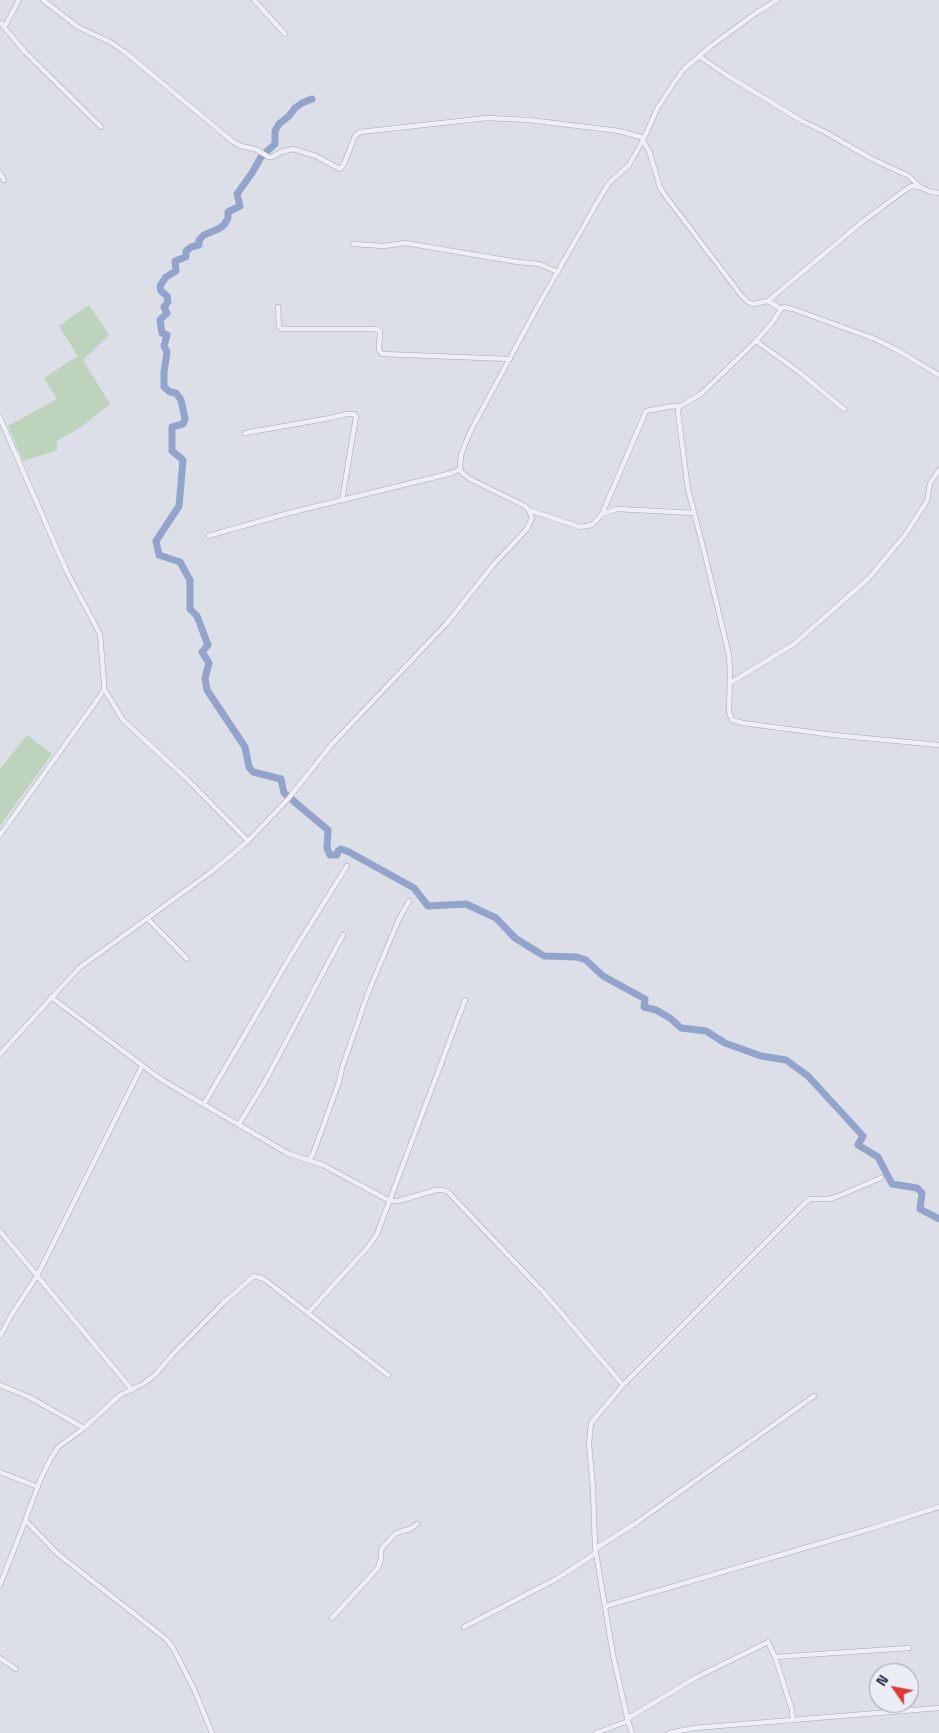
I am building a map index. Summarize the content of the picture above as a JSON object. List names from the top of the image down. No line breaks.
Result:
{"north":"top left"}
